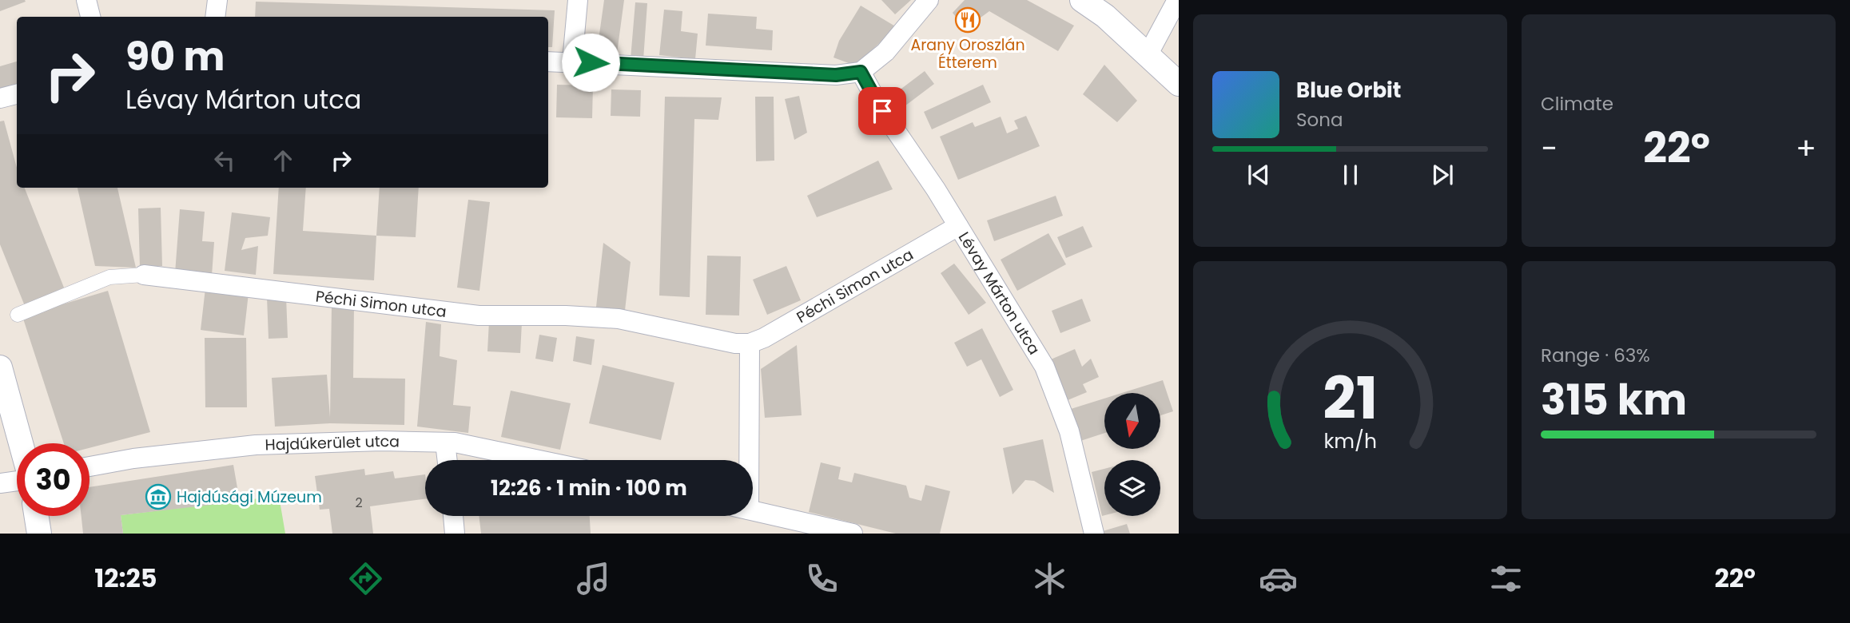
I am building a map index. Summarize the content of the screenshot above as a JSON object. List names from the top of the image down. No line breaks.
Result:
{"streets":{"street":["Péchi Simon utca","Lévay Márton utca","Hajdúkerület utca"]},"crossings":[["Péchi Simon utca","Lévay Márton utca"]],"places":{"restaurant":["Arany Oroszlán Étterem"],"museum":["Hajdúsági Múzeum"]},"house_numbers":["2"],"north":"bottom","page":{"tile":["Climate",["Range · 63%","315 km"]],"turn":["90 m","Lévay Márton utca"],"song":["Blue Orbit","Sona"],"heat":["−","22°","+"],"limit":"30","trip":"12:26 · 1 min · 100 m","tabs":["12:25","22°"],"gauge":["21","km/h"]}}
